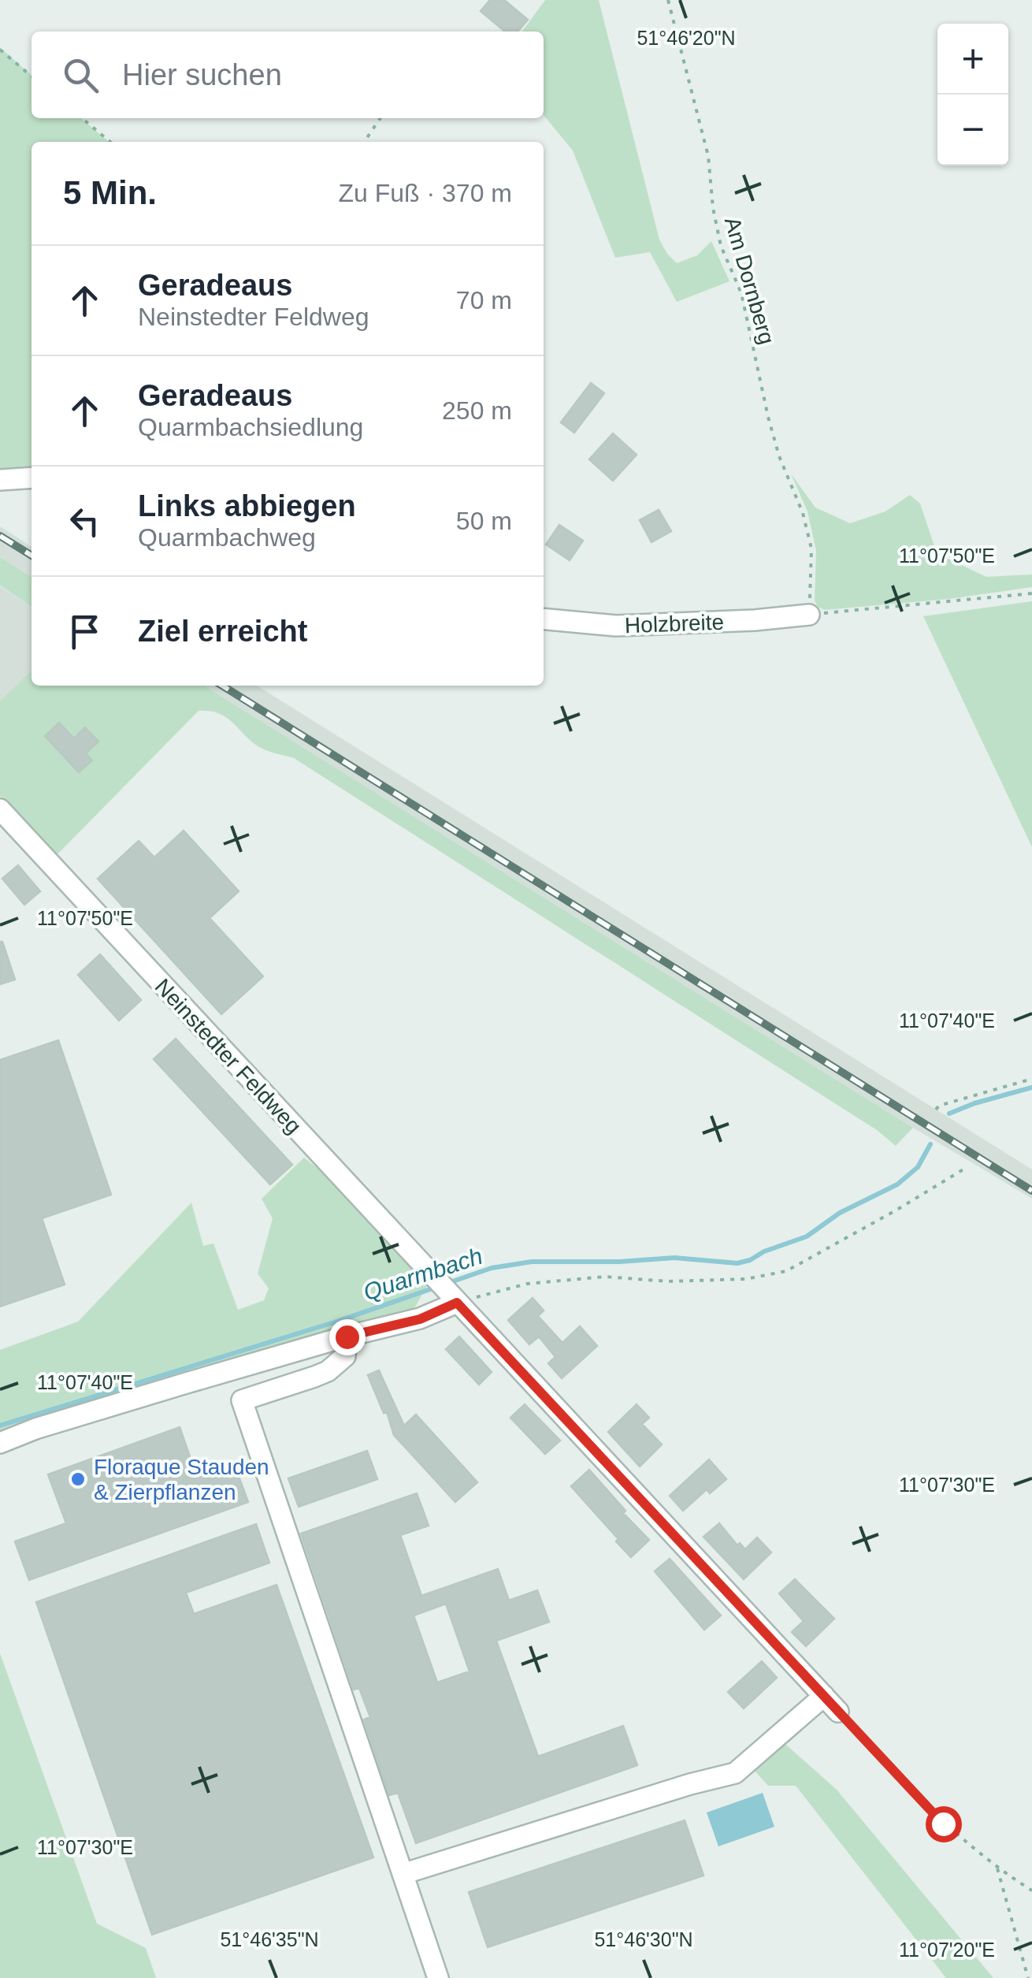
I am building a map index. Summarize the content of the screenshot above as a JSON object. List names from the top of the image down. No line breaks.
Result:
{"streets":{"street":["Holzbreite","Neinstedter Feldweg"],"path":["Am Dornberg"]},"crossings":[["Am Dornberg","Holzbreite"]],"water":["Quarmbach"],"places":["Floraque Stauden & Zierpflanzen"],"page":{"map_buttons":["+","−"],"search":"Hier suchen","heading":["5 Min.","Zu Fuß · 370 m"],"list":[["Geradeaus","Neinstedter Feldweg","70 m"],["Geradeaus","Quarmbachsiedlung","250 m"],["Links abbiegen","Quarmbachweg","50 m"],"Ziel erreicht"]},"coordinates":["51°46'20\"N","11°07'50\"E","11°07'40\"E","11°07'30\"E","51°46'35\"N","51°46'30\"N","11°07'20\"E"]}
